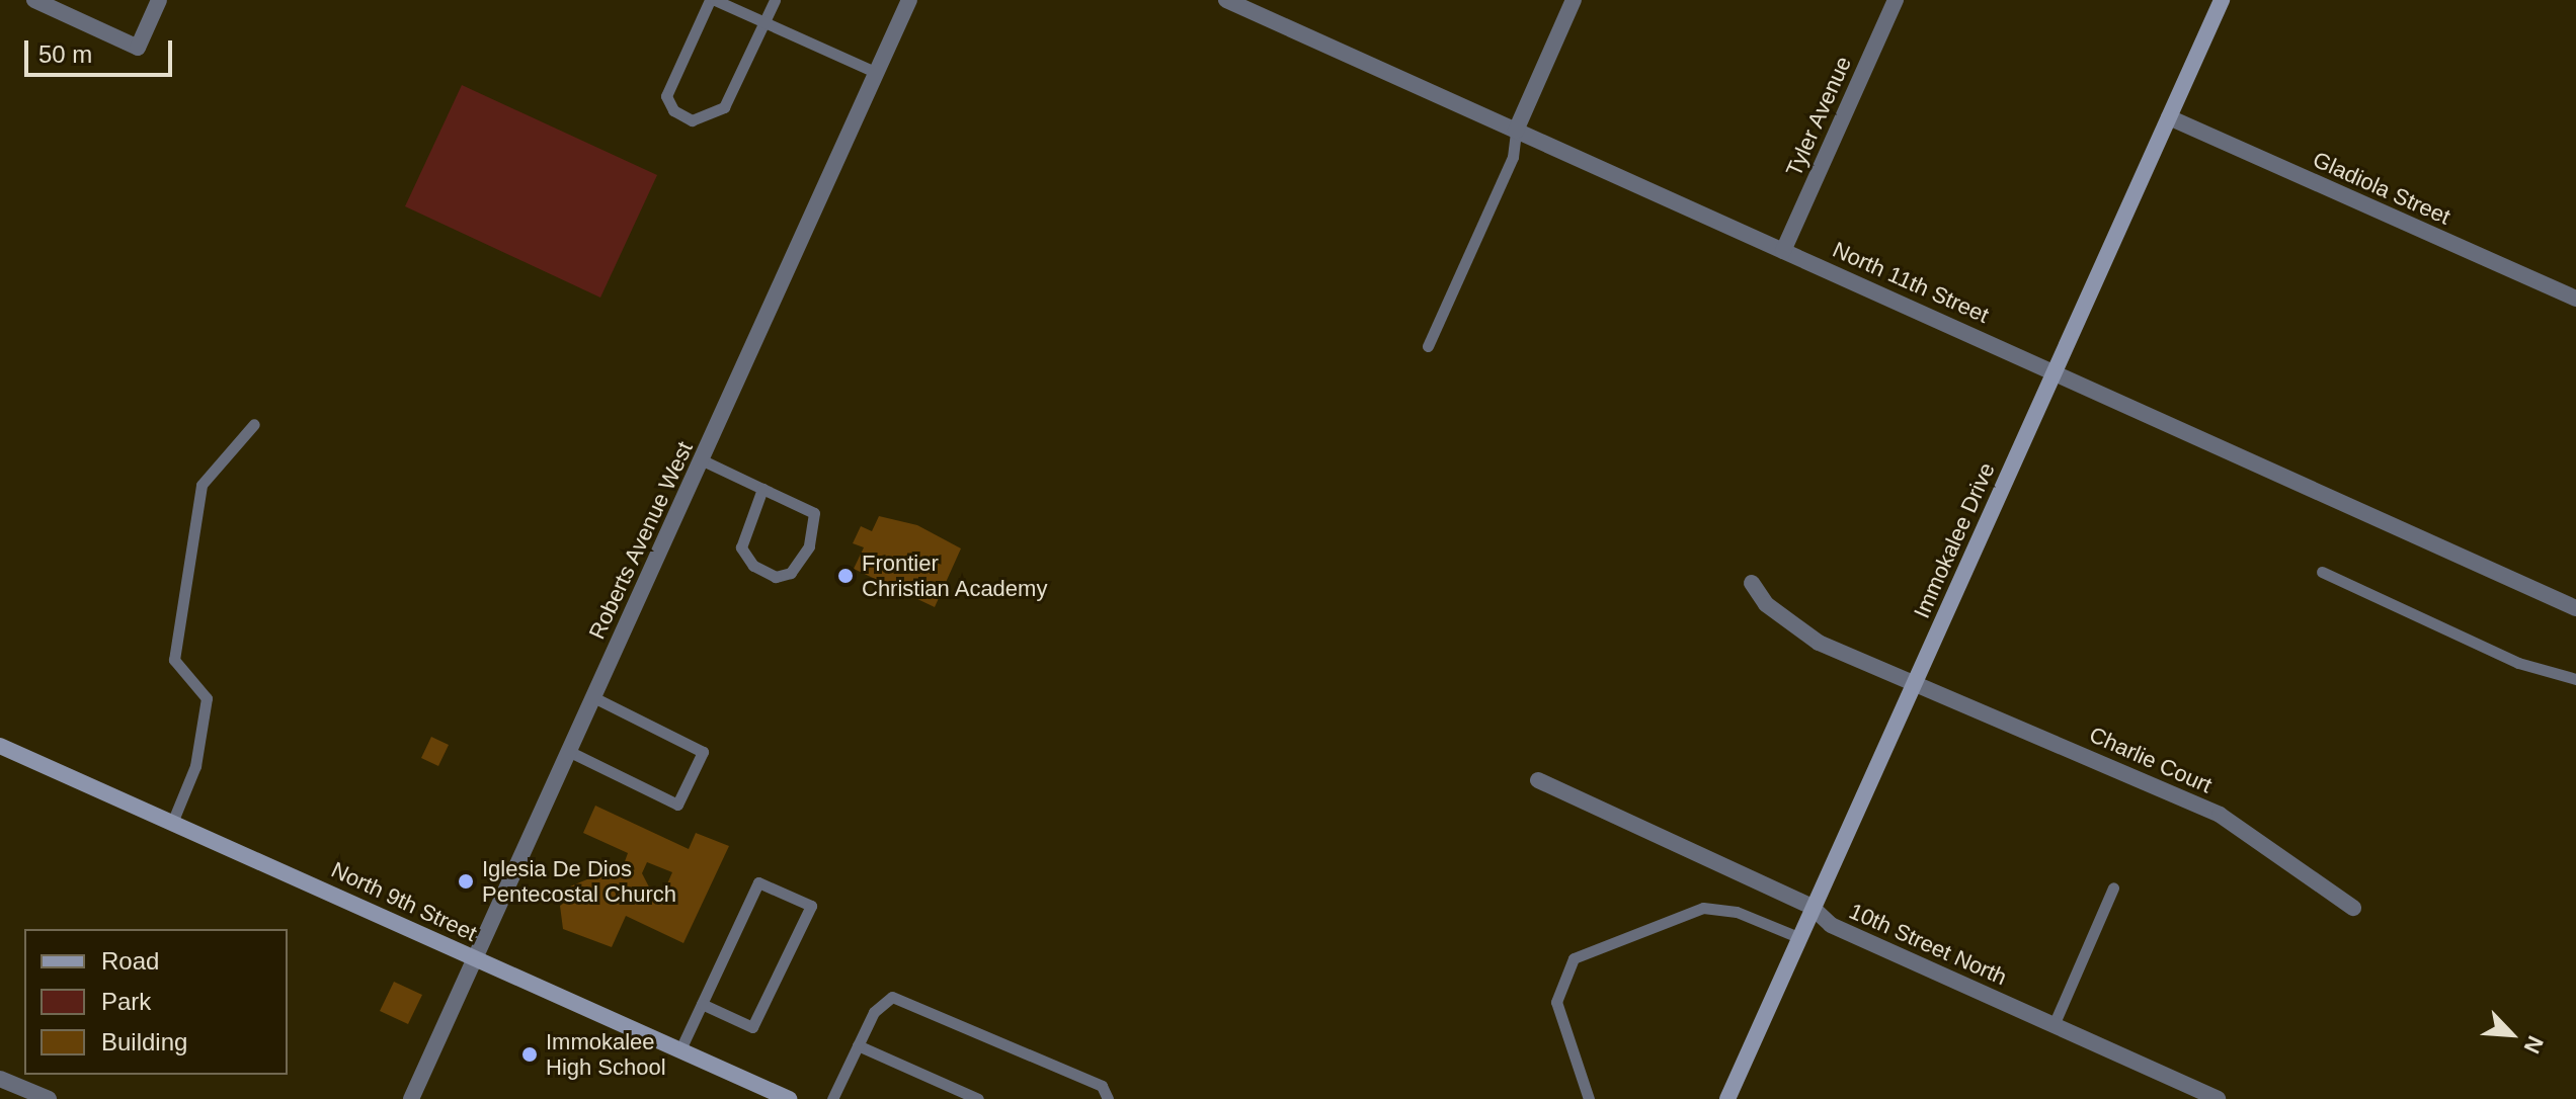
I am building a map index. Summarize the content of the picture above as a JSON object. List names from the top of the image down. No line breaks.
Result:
{"streets":{"street":["Tyler Avenue","Gladiola Street","North 11th Street","Roberts Avenue West","Immokalee Drive","Charlie Court","North 9th Street","10th Street North"]},"crossings":[["Tyler Avenue","North 11th Street"],["Gladiola Street","Immokalee Drive"],["North 11th Street","Immokalee Drive"],["Roberts Avenue West","North 9th Street"],["Immokalee Drive","Charlie Court"],["Immokalee Drive","10th Street North"]],"places":["Frontier Christian Academy","Iglesia De Dios Pentecostal Church","Immokalee High School"],"legend":["Road","Park","Building"],"scale_bar":"50 m","north":"bottom right"}
